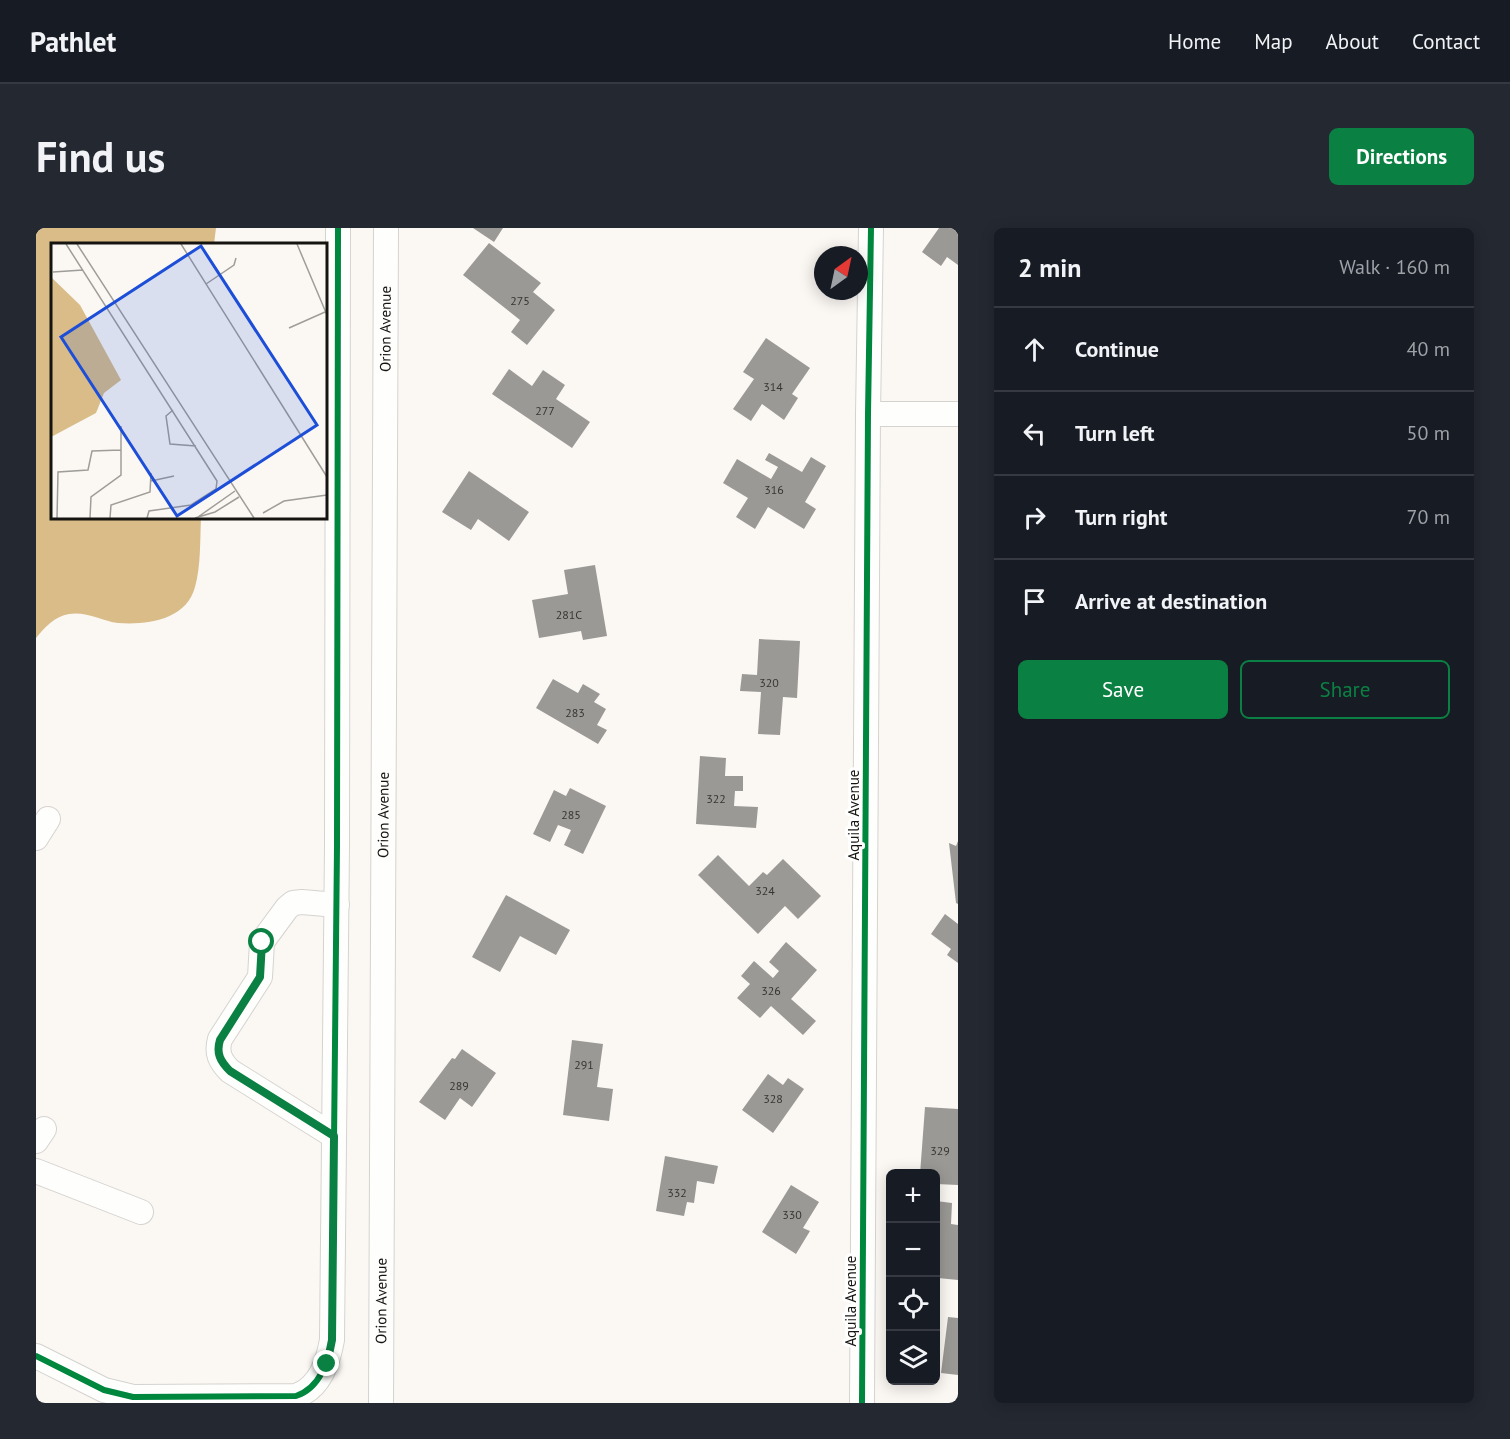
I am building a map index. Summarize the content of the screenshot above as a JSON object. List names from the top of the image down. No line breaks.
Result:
{"streets":{"street":["Orion Avenue","Aquila Avenue"]},"house_numbers":["275","314","277","316","281C","320","283","322","285","324","326","291","289","328","329","332","330"],"north":"top right","page":{"header":"Pathlet","nav":["Home","Map","About","Contact"],"buttons":["Directions",["Save","Share"]],"title":"Find us","heading":["2 min","Walk · 160 m"],"list":[["Continue","40 m"],["Turn left","50 m"],["Turn right","70 m"],"Arrive at destination"],"map_buttons":["+","−"]}}
